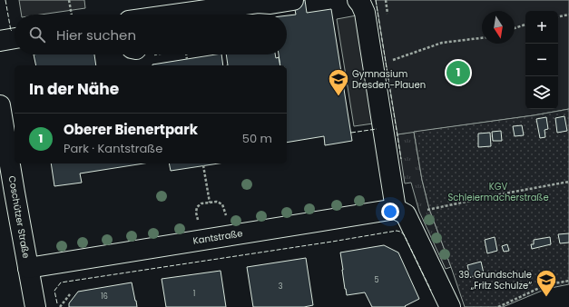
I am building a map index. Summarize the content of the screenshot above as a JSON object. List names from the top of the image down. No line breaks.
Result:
{"streets":{"street":["Coschützer Straße","Kantstraße"]},"crossings":[["Coschützer Straße","Kantstraße"]],"parks":["KGV Schleiermacherstraße"],"places":{"school or university":["Gymnasium Dresden-Plauen","39. Grundschule „Fritz Schulze“"]},"house_numbers":["5","3","1","16"],"north":"bottom","page":{"map_buttons":["+","−"],"search":"Hier suchen","pins":"1","heading":"In der Nähe","list":[{"mark":"1","name":"Oberer Bienertpark","note":"Park · Kantstraße","value":"50 m"}]}}
